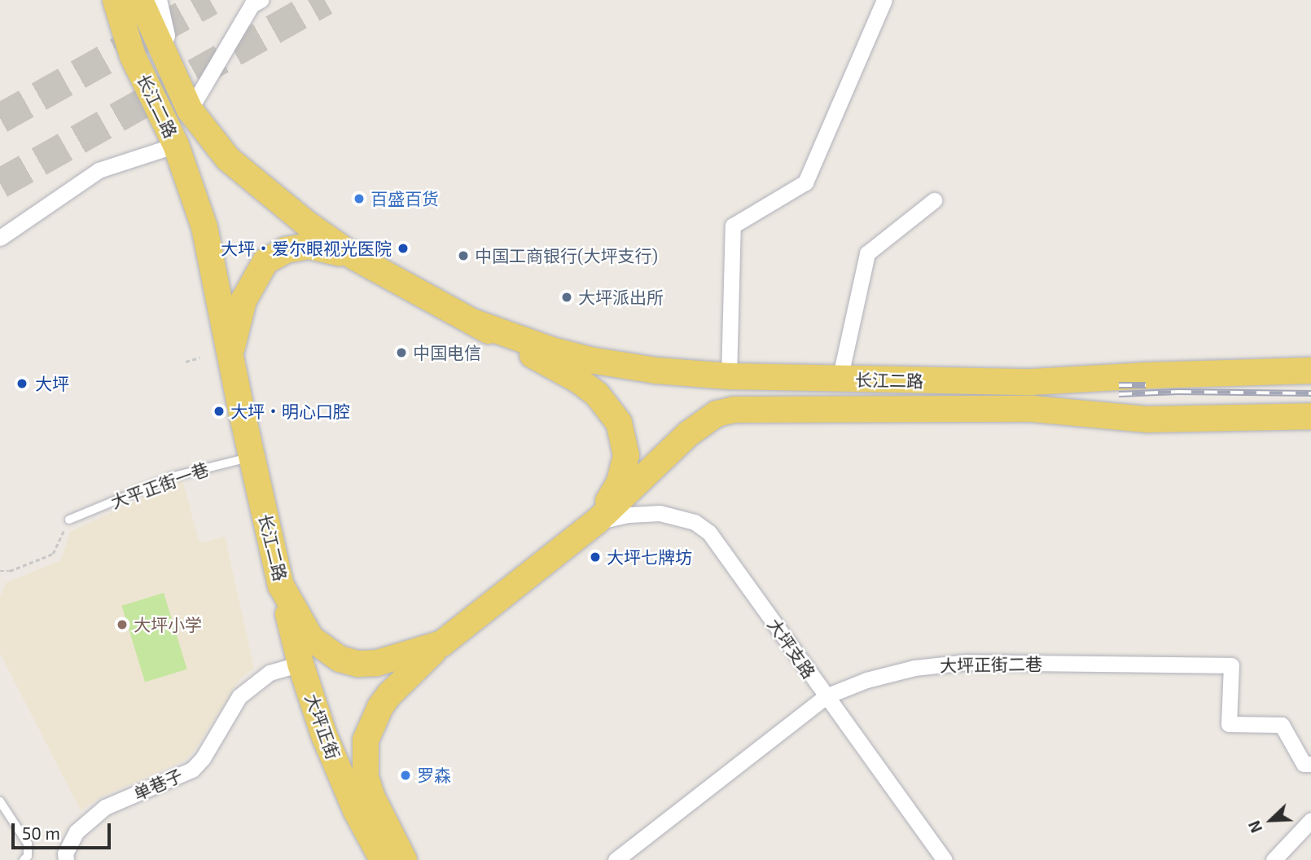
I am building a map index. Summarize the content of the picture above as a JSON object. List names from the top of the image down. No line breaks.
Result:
{"streets":{"main road":["长江二路","大坪正街"],"street":["大坪支路","大坪正街二巷","单巷子"],"lane":["大平正街一巷"]},"crossings":[["长江二路","大平正街一巷"],["长江二路","大坪支路"],["长江二路","大坪正街"],["大坪支路","大坪正街二巷"],["大坪正街","单巷子"]],"places":["百盛百货","大坪‧爱尔眼视光医院","中国工商银行(大坪支行)","大坪派出所","中国电信","大坪","大坪‧明心口腔","大坪七牌坊","大坪小学","罗森"],"scale_bar":"50 m","north":"bottom left"}
